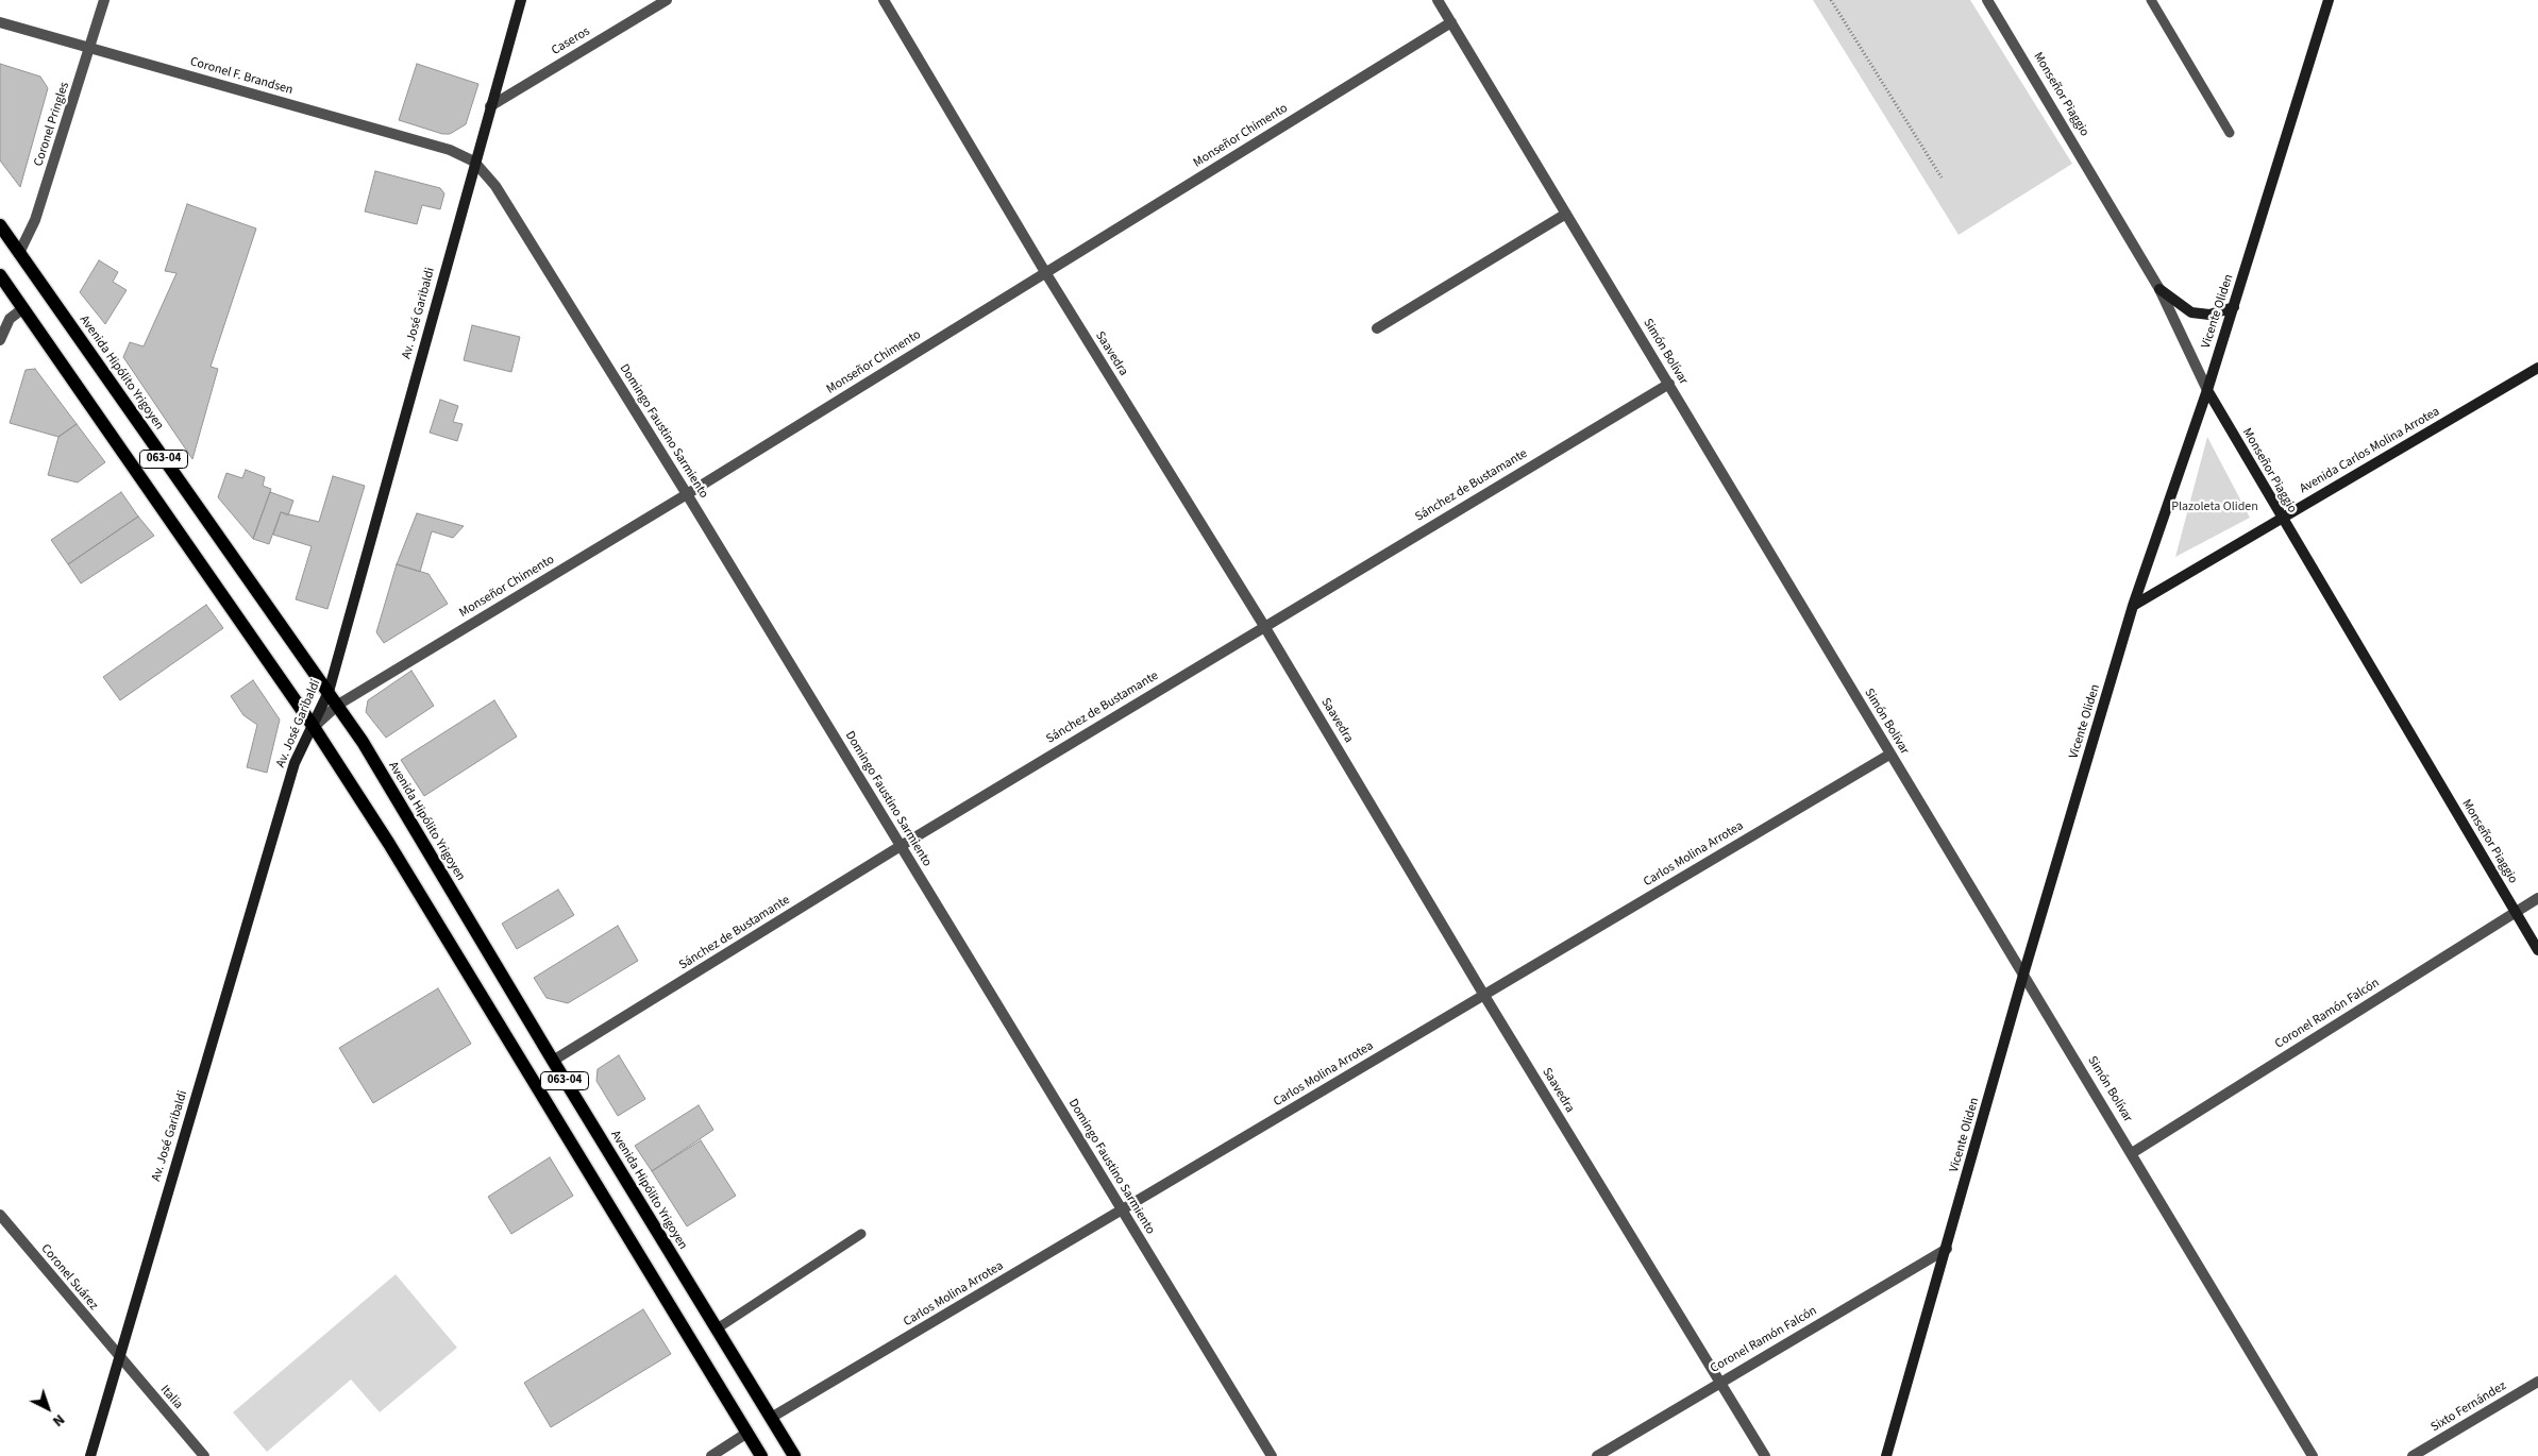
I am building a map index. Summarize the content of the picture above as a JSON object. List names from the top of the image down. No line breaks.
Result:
{"streets":{"main road":["Avenida Hipólito Yrigoyen","063-04"],"street":["Caseros","Coronel F. Brandsen","Monseñor Piaggio","Coronel Pringles","Monseñor Chimento","Vicente Oliden","Av. José Garibaldi","Simón Bolívar","Saavedra","Domingo Faustino Sarmiento","Avenida Carlos Molina Arrotea","Sánchez de Bustamante","Carlos Molina Arrotea","Coronel Ramón Falcón","Coronel Suárez","Italia","Sixto Fernández"]},"crossings":[["Caseros","Av. José Garibaldi"],["Coronel F. Brandsen","Coronel Pringles"],["Coronel F. Brandsen","Av. José Garibaldi"],["Coronel F. Brandsen","Domingo Faustino Sarmiento"],["Monseñor Piaggio","Vicente Oliden"],["Monseñor Piaggio","Avenida Carlos Molina Arrotea"],["Monseñor Piaggio","Coronel Ramón Falcón"],["Coronel Pringles","Avenida Hipólito Yrigoyen"],["Monseñor Chimento","Av. José Garibaldi"],["Monseñor Chimento","Simón Bolívar"],["Monseñor Chimento","Saavedra"],["Monseñor Chimento","Avenida Hipólito Yrigoyen"],["Monseñor Chimento","Domingo Faustino Sarmiento"],["Monseñor Chimento","063-04"],["Vicente Oliden","Simón Bolívar"],["Vicente Oliden","Avenida Carlos Molina Arrotea"],["Vicente Oliden","Coronel Ramón Falcón"],["Av. José Garibaldi","Avenida Hipólito Yrigoyen"],["Av. José Garibaldi","Domingo Faustino Sarmiento"],["Av. José Garibaldi","063-04"],["Av. José Garibaldi","Coronel Suárez"],["Av. José Garibaldi","Italia"],["Simón Bolívar","Sánchez de Bustamante"],["Simón Bolívar","Carlos Molina Arrotea"],["Simón Bolívar","Coronel Ramón Falcón"],["Saavedra","Sánchez de Bustamante"],["Saavedra","Carlos Molina Arrotea"],["Saavedra","Coronel Ramón Falcón"],["Avenida Hipólito Yrigoyen","Sánchez de Bustamante"],["Avenida Hipólito Yrigoyen","Carlos Molina Arrotea"],["Domingo Faustino Sarmiento","Sánchez de Bustamante"],["Domingo Faustino Sarmiento","Carlos Molina Arrotea"],["Coronel Suárez","Italia"]],"parks":["Plazoleta Oliden"],"north":"bottom right"}
